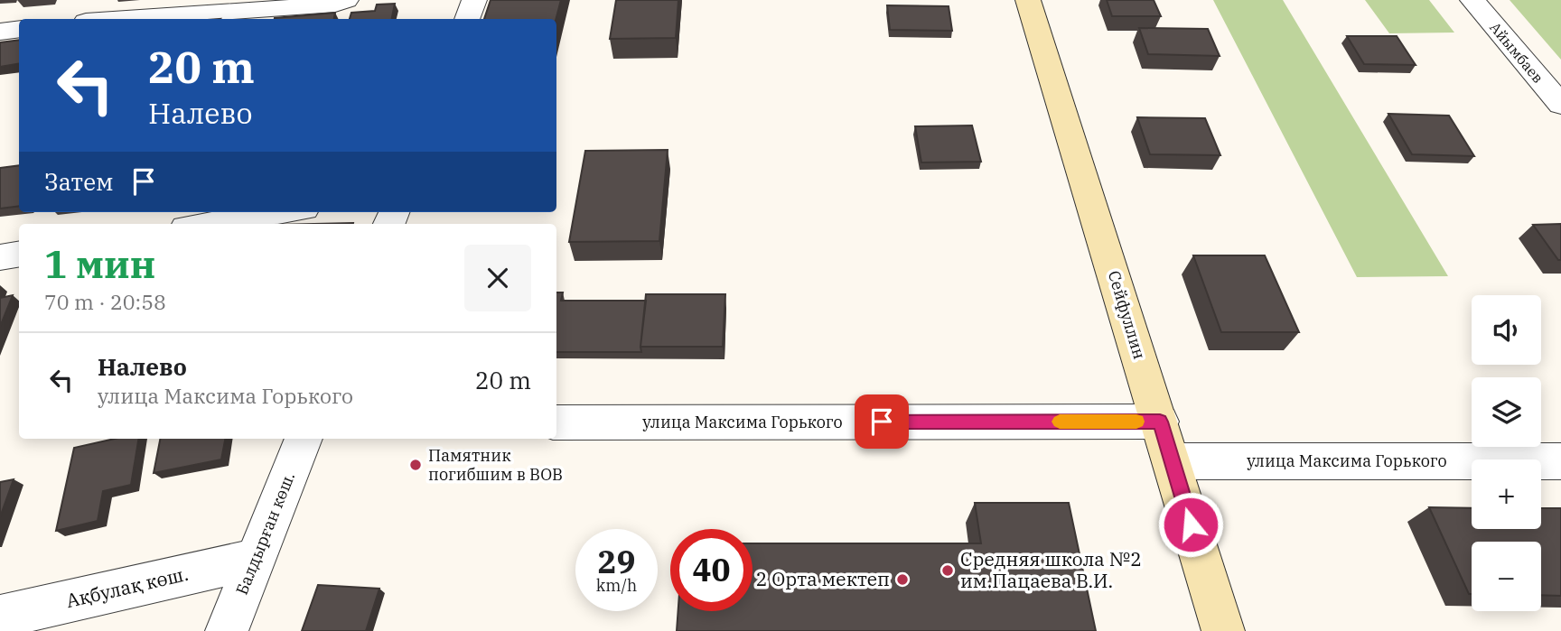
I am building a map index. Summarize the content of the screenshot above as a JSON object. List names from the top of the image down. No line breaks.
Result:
{"streets":{"street":["Айымбаев","Сейфуллин","улица Максима Горького","Балдырған көш.","Ақбулақ көш."]},"crossings":[["Сейфуллин","улица Максима Горького"],["Балдырған көш.","Ақбулақ көш."]],"places":["Памятник погибшим в ВОВ","Средняя школа №2 им.Пацаева В.И.","2 Орта мектеп"],"page":{"turn":["20 m","Налево"],"then":"Затем","heading":["1 мин","70 m · 20:58"],"map_buttons":["+","−"],"list":[{"name":"Налево","note":"улица Максима Горького","value":"20 m"}],"speed":"29 km/h","limit":"40"}}
